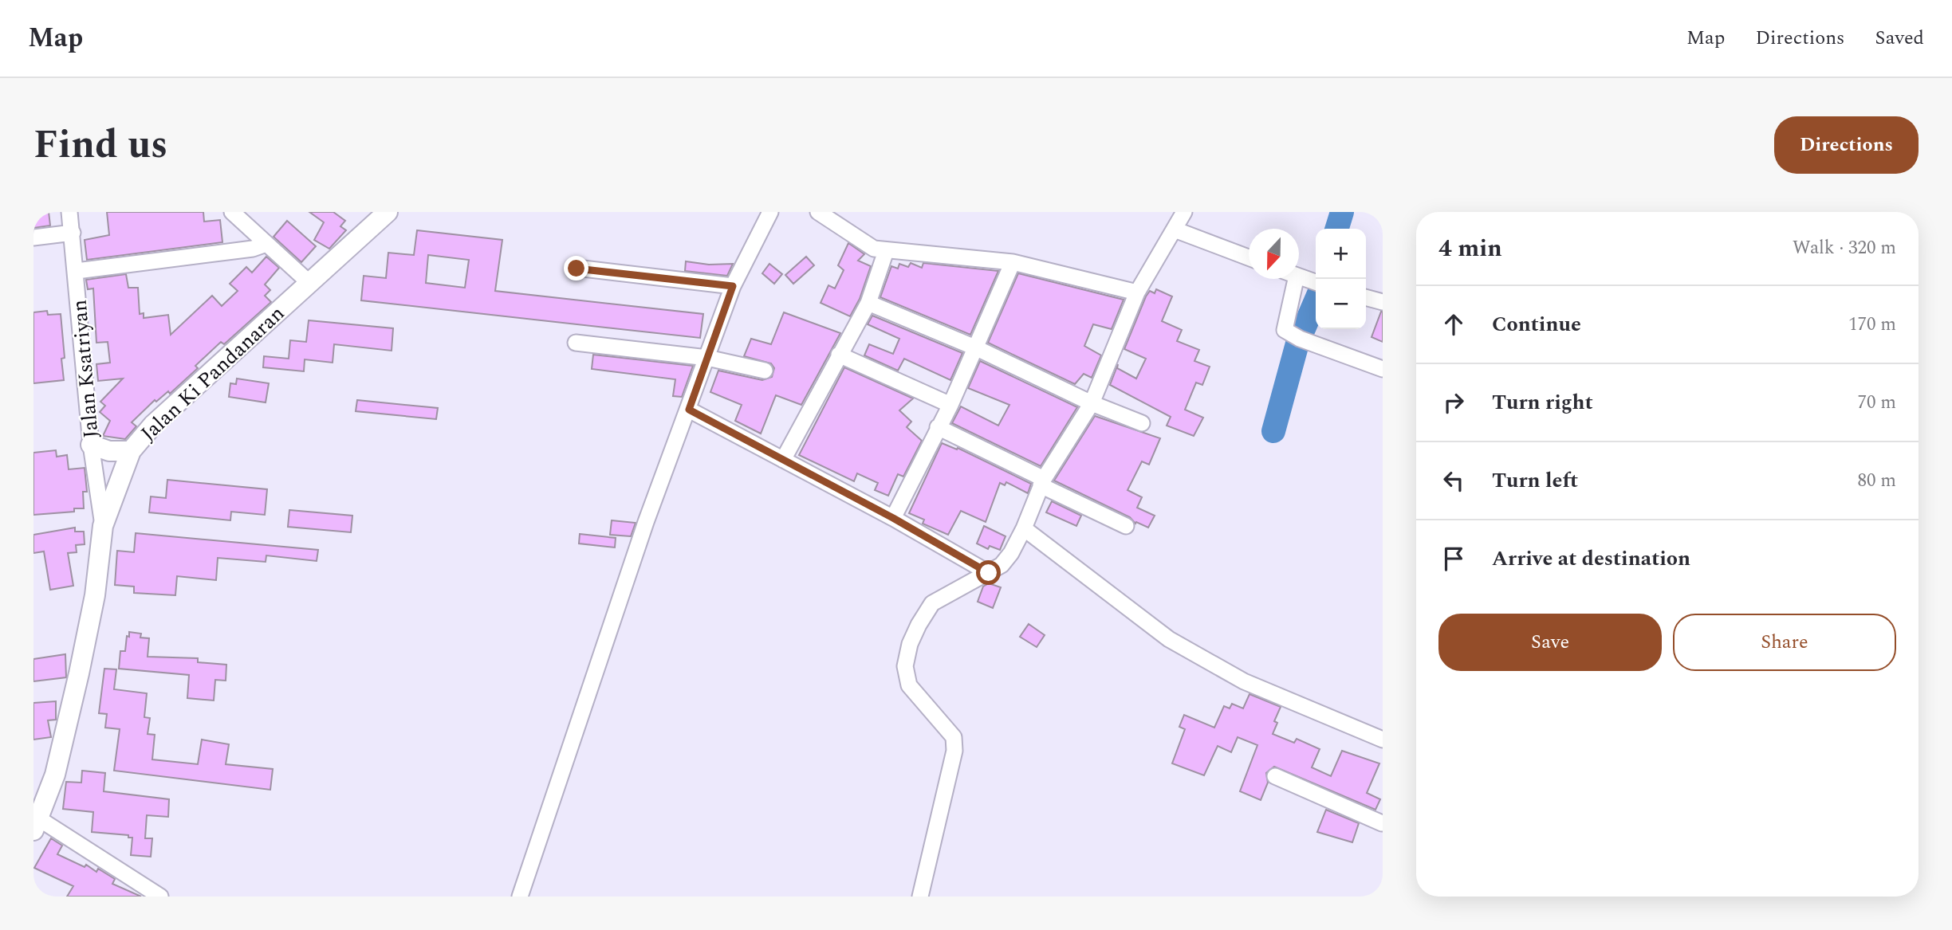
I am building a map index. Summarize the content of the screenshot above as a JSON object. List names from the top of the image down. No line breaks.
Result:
{"streets":{"main road":["Jalan Ki Pandanaran"],"street":["Jalan Ksatriyan"]},"crossings":[["Jalan Ksatriyan","Jalan Ki Pandanaran"]],"north":"bottom","page":{"header":"Map","nav":["Map","Directions","Saved"],"title":"Find us","buttons":["Directions",["Save","Share"]],"heading":["4 min","Walk · 320 m"],"map_buttons":["+","−"],"list":[["Continue","170 m"],["Turn right","70 m"],["Turn left","80 m"],"Arrive at destination"]}}
